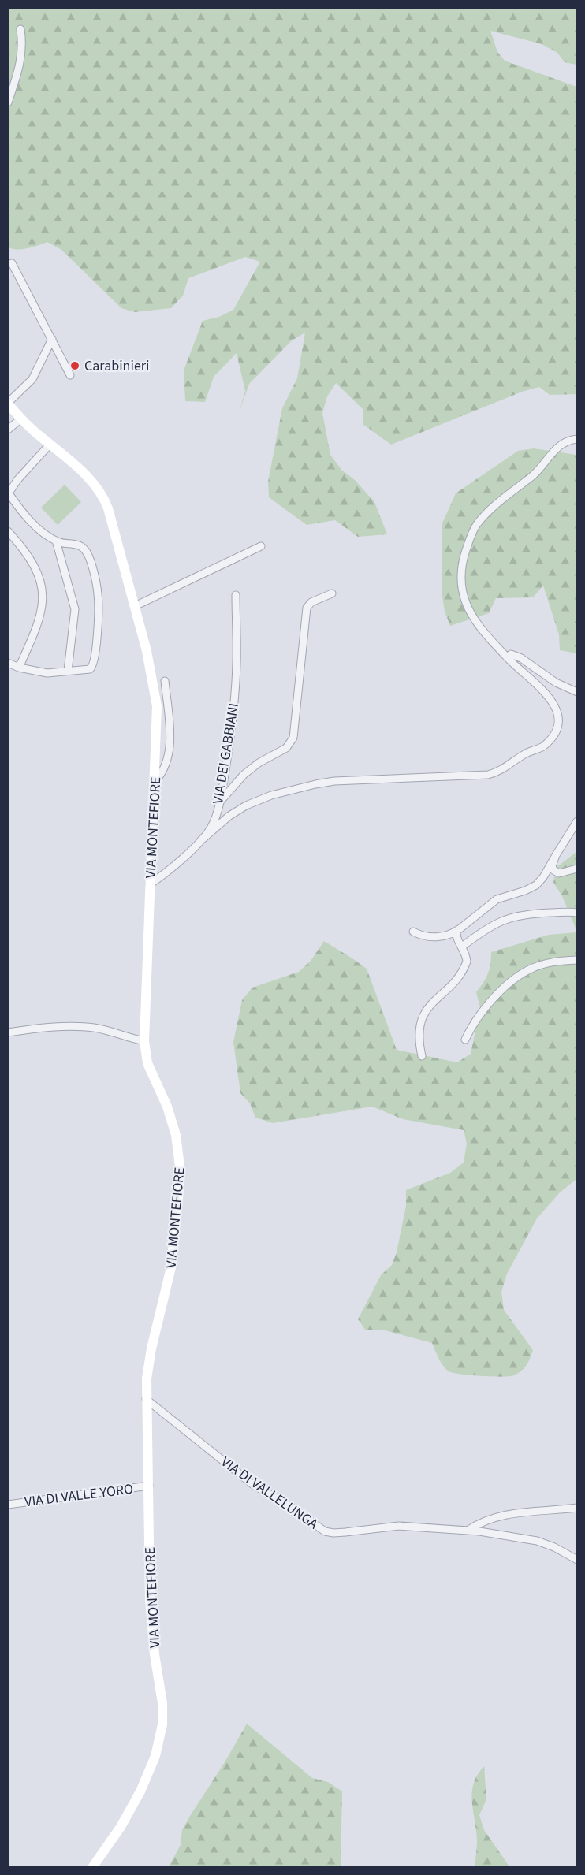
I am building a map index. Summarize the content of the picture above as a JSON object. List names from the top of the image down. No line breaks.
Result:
{"streets":{"main road":["VIA MONTEFIORE"],"street":["VIA DEI GABBIANI","VIA DI VALLELUNGA","VIA DI VALLE YORO"]},"crossings":[["VIA DEI GABBIANI","VIA MONTEFIORE"],["VIA MONTEFIORE","VIA DI VALLELUNGA"],["VIA MONTEFIORE","VIA DI VALLE YORO"]],"places":["Carabinieri"]}
